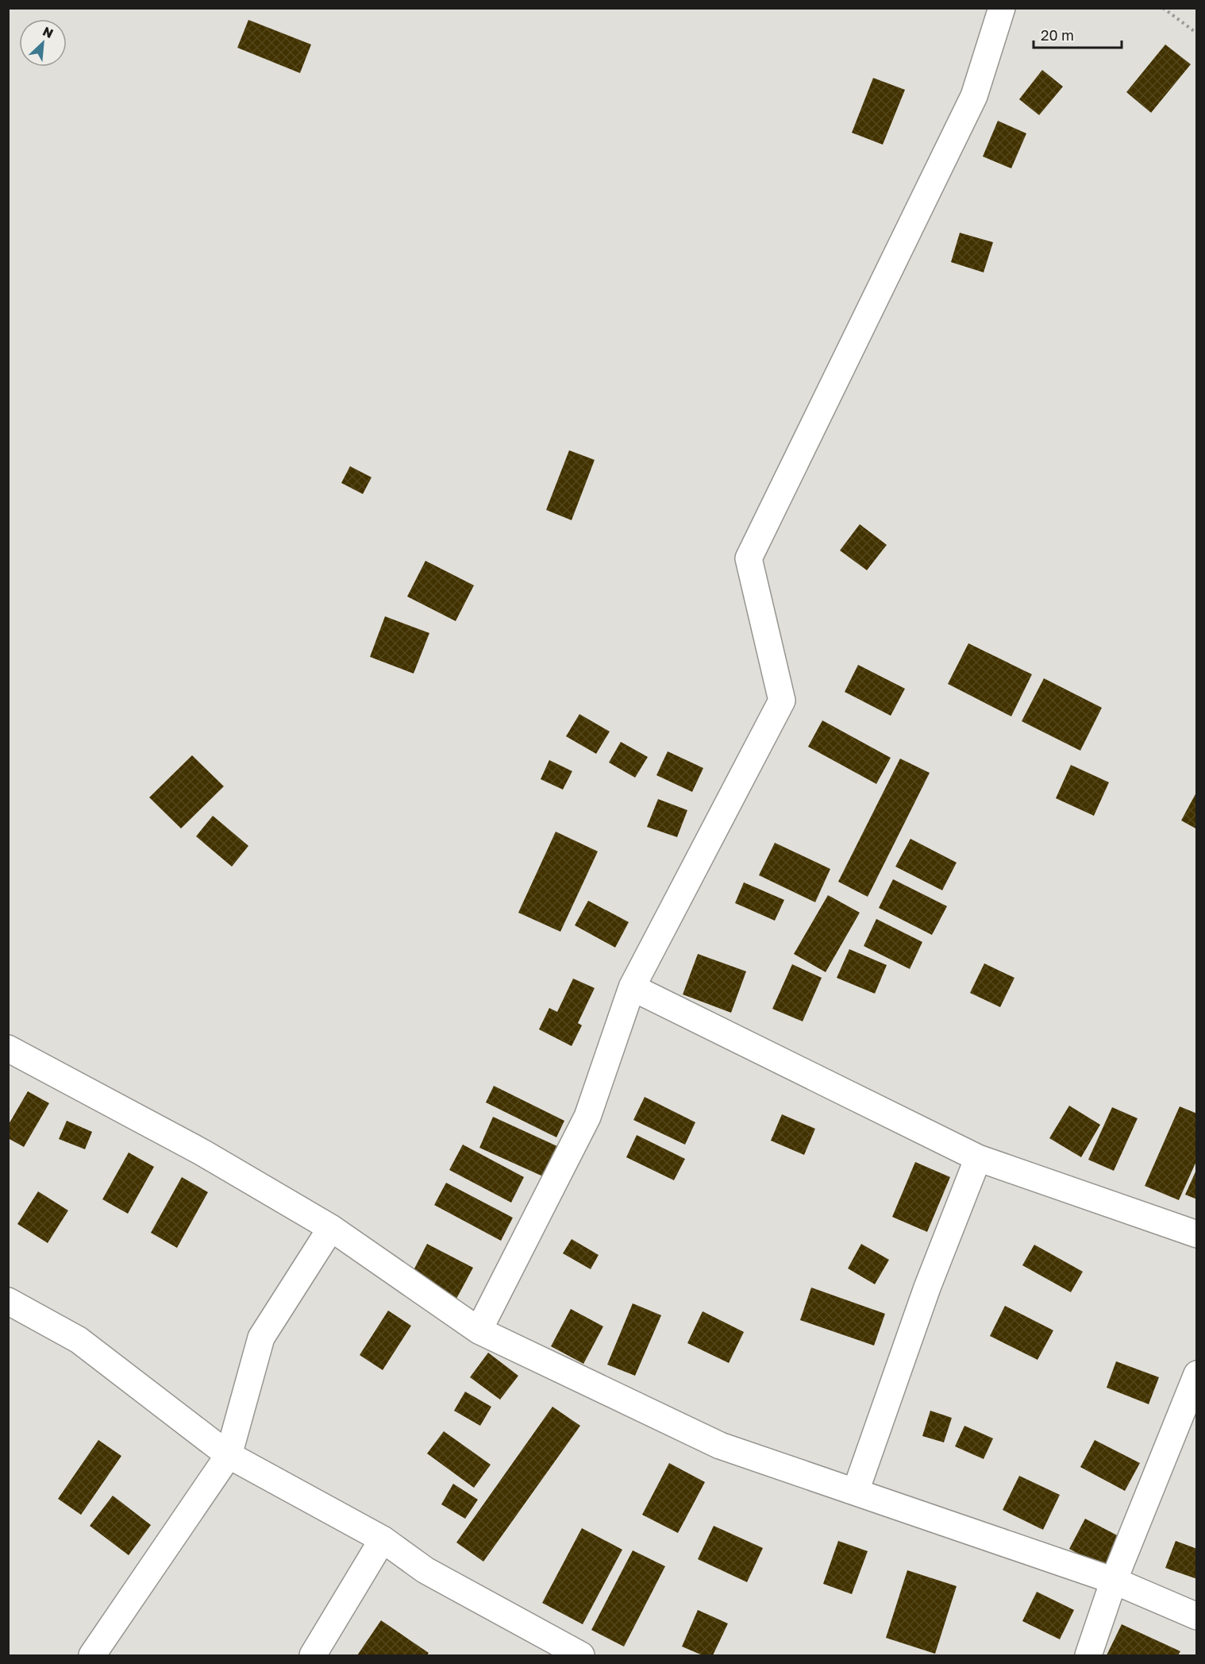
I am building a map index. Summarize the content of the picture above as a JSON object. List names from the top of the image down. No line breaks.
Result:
{"scale_bar":"20 m","north":"top right"}
